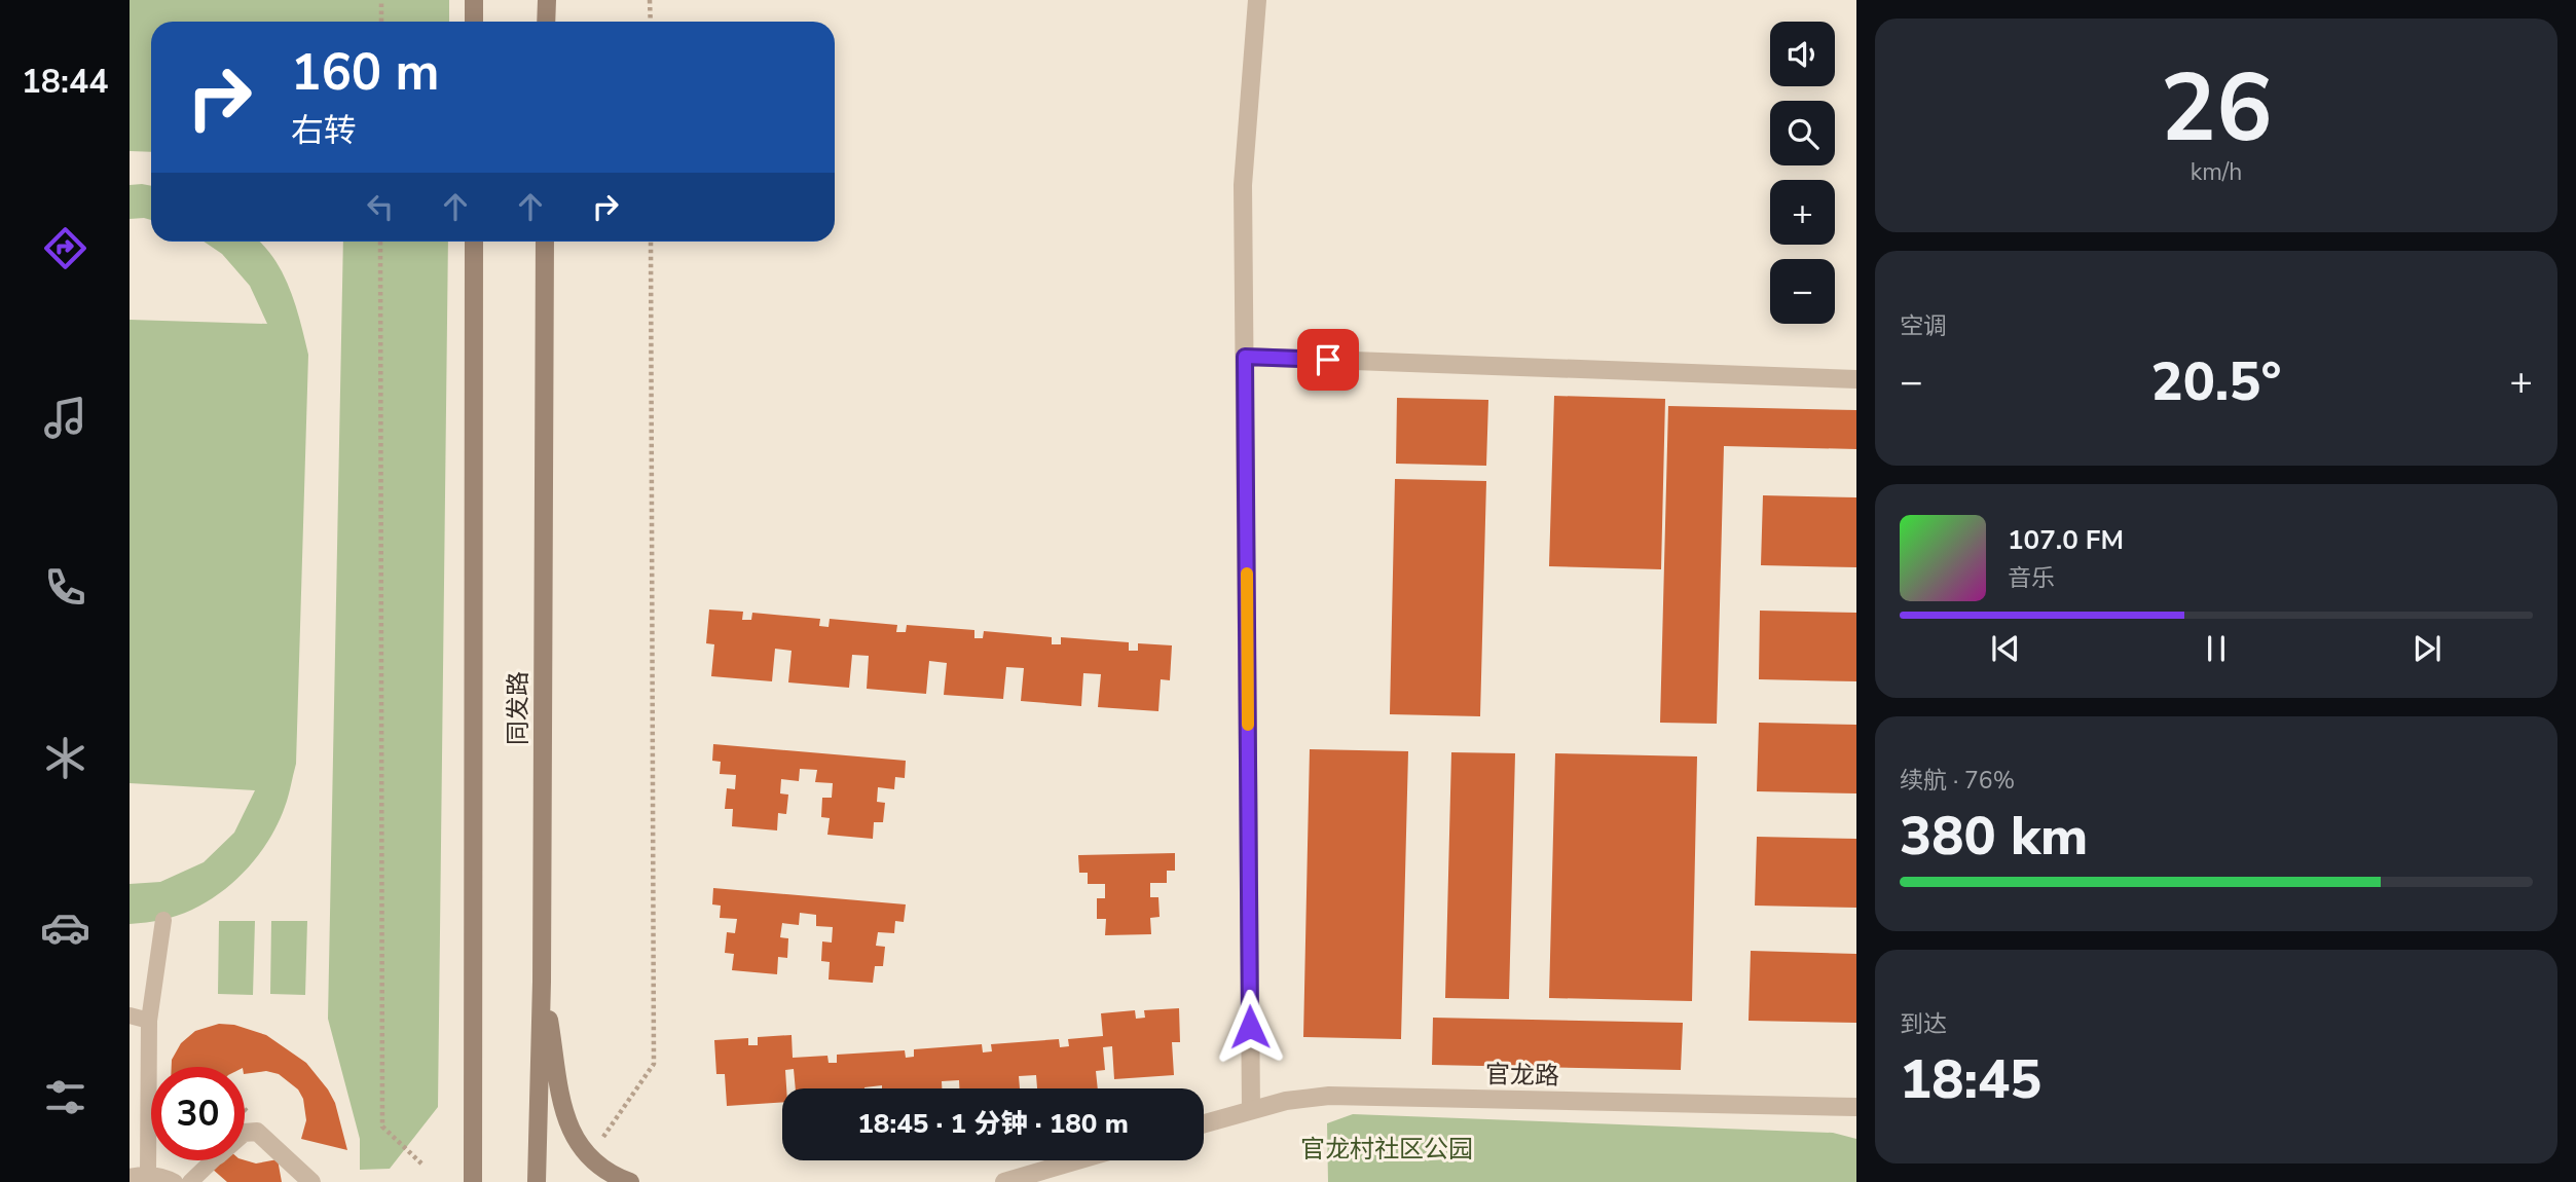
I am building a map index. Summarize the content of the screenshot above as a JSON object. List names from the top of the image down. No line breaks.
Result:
{"streets":{"main road":["同发路"],"street":["官龙路"]},"parks":["官龙村社区公园"],"page":{"tabs":"18:44","tile":[["26","km/h"],"空调",["续航 · 76%","380 km"],["到达","18:45"]],"map_buttons":["+","−"],"turn":["160 m","右转"],"heat":["−","20.5°","+"],"song":["107.0 FM","音乐"],"limit":"30","trip":"18:45 · 1 分钟 · 180 m"}}
